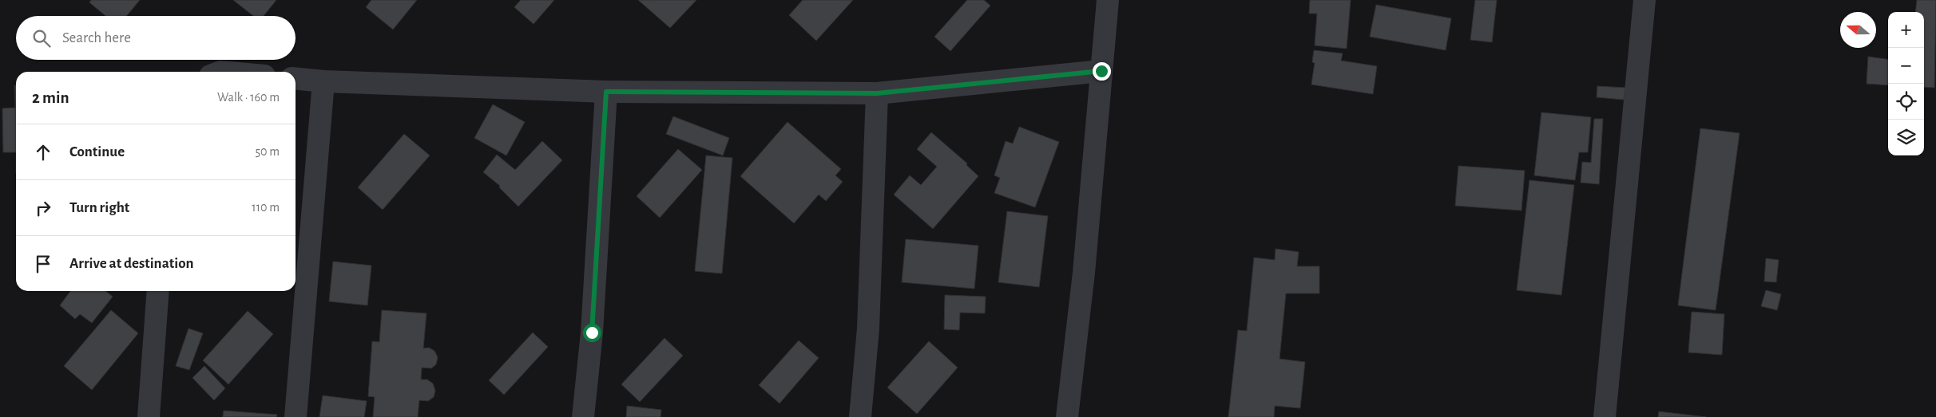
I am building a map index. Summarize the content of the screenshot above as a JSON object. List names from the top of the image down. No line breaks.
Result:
{"north":"left","page":{"map_buttons":["+","−"],"search":"Search here","heading":["2 min","Walk · 160 m"],"list":[["Continue","50 m"],["Turn right","110 m"],"Arrive at destination"]}}
